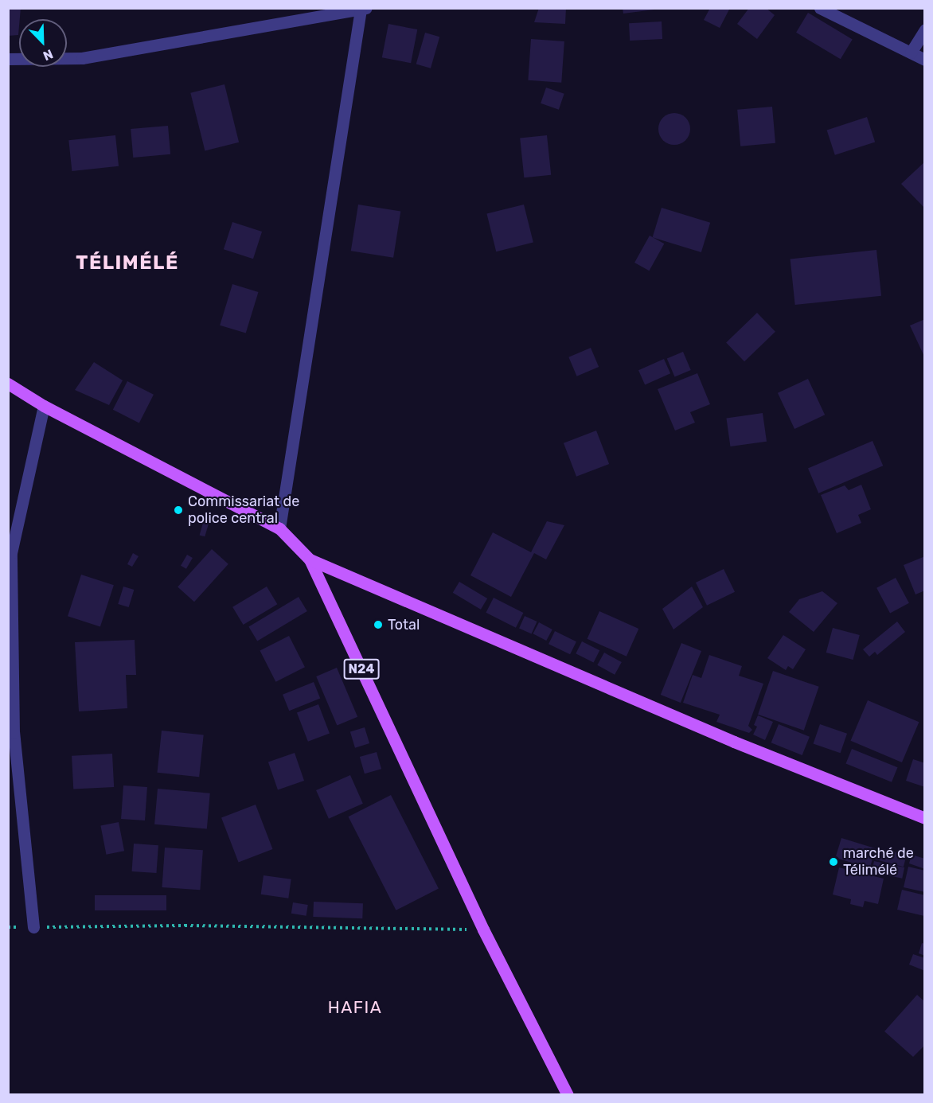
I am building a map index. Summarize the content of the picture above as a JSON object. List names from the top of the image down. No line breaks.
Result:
{"streets":{"main road":["N24"]},"districts":["TÉLIMÉLÉ","HAFIA"],"places":["Commissariat de police central","Total","marché de Télimélé"],"north":"bottom right"}
